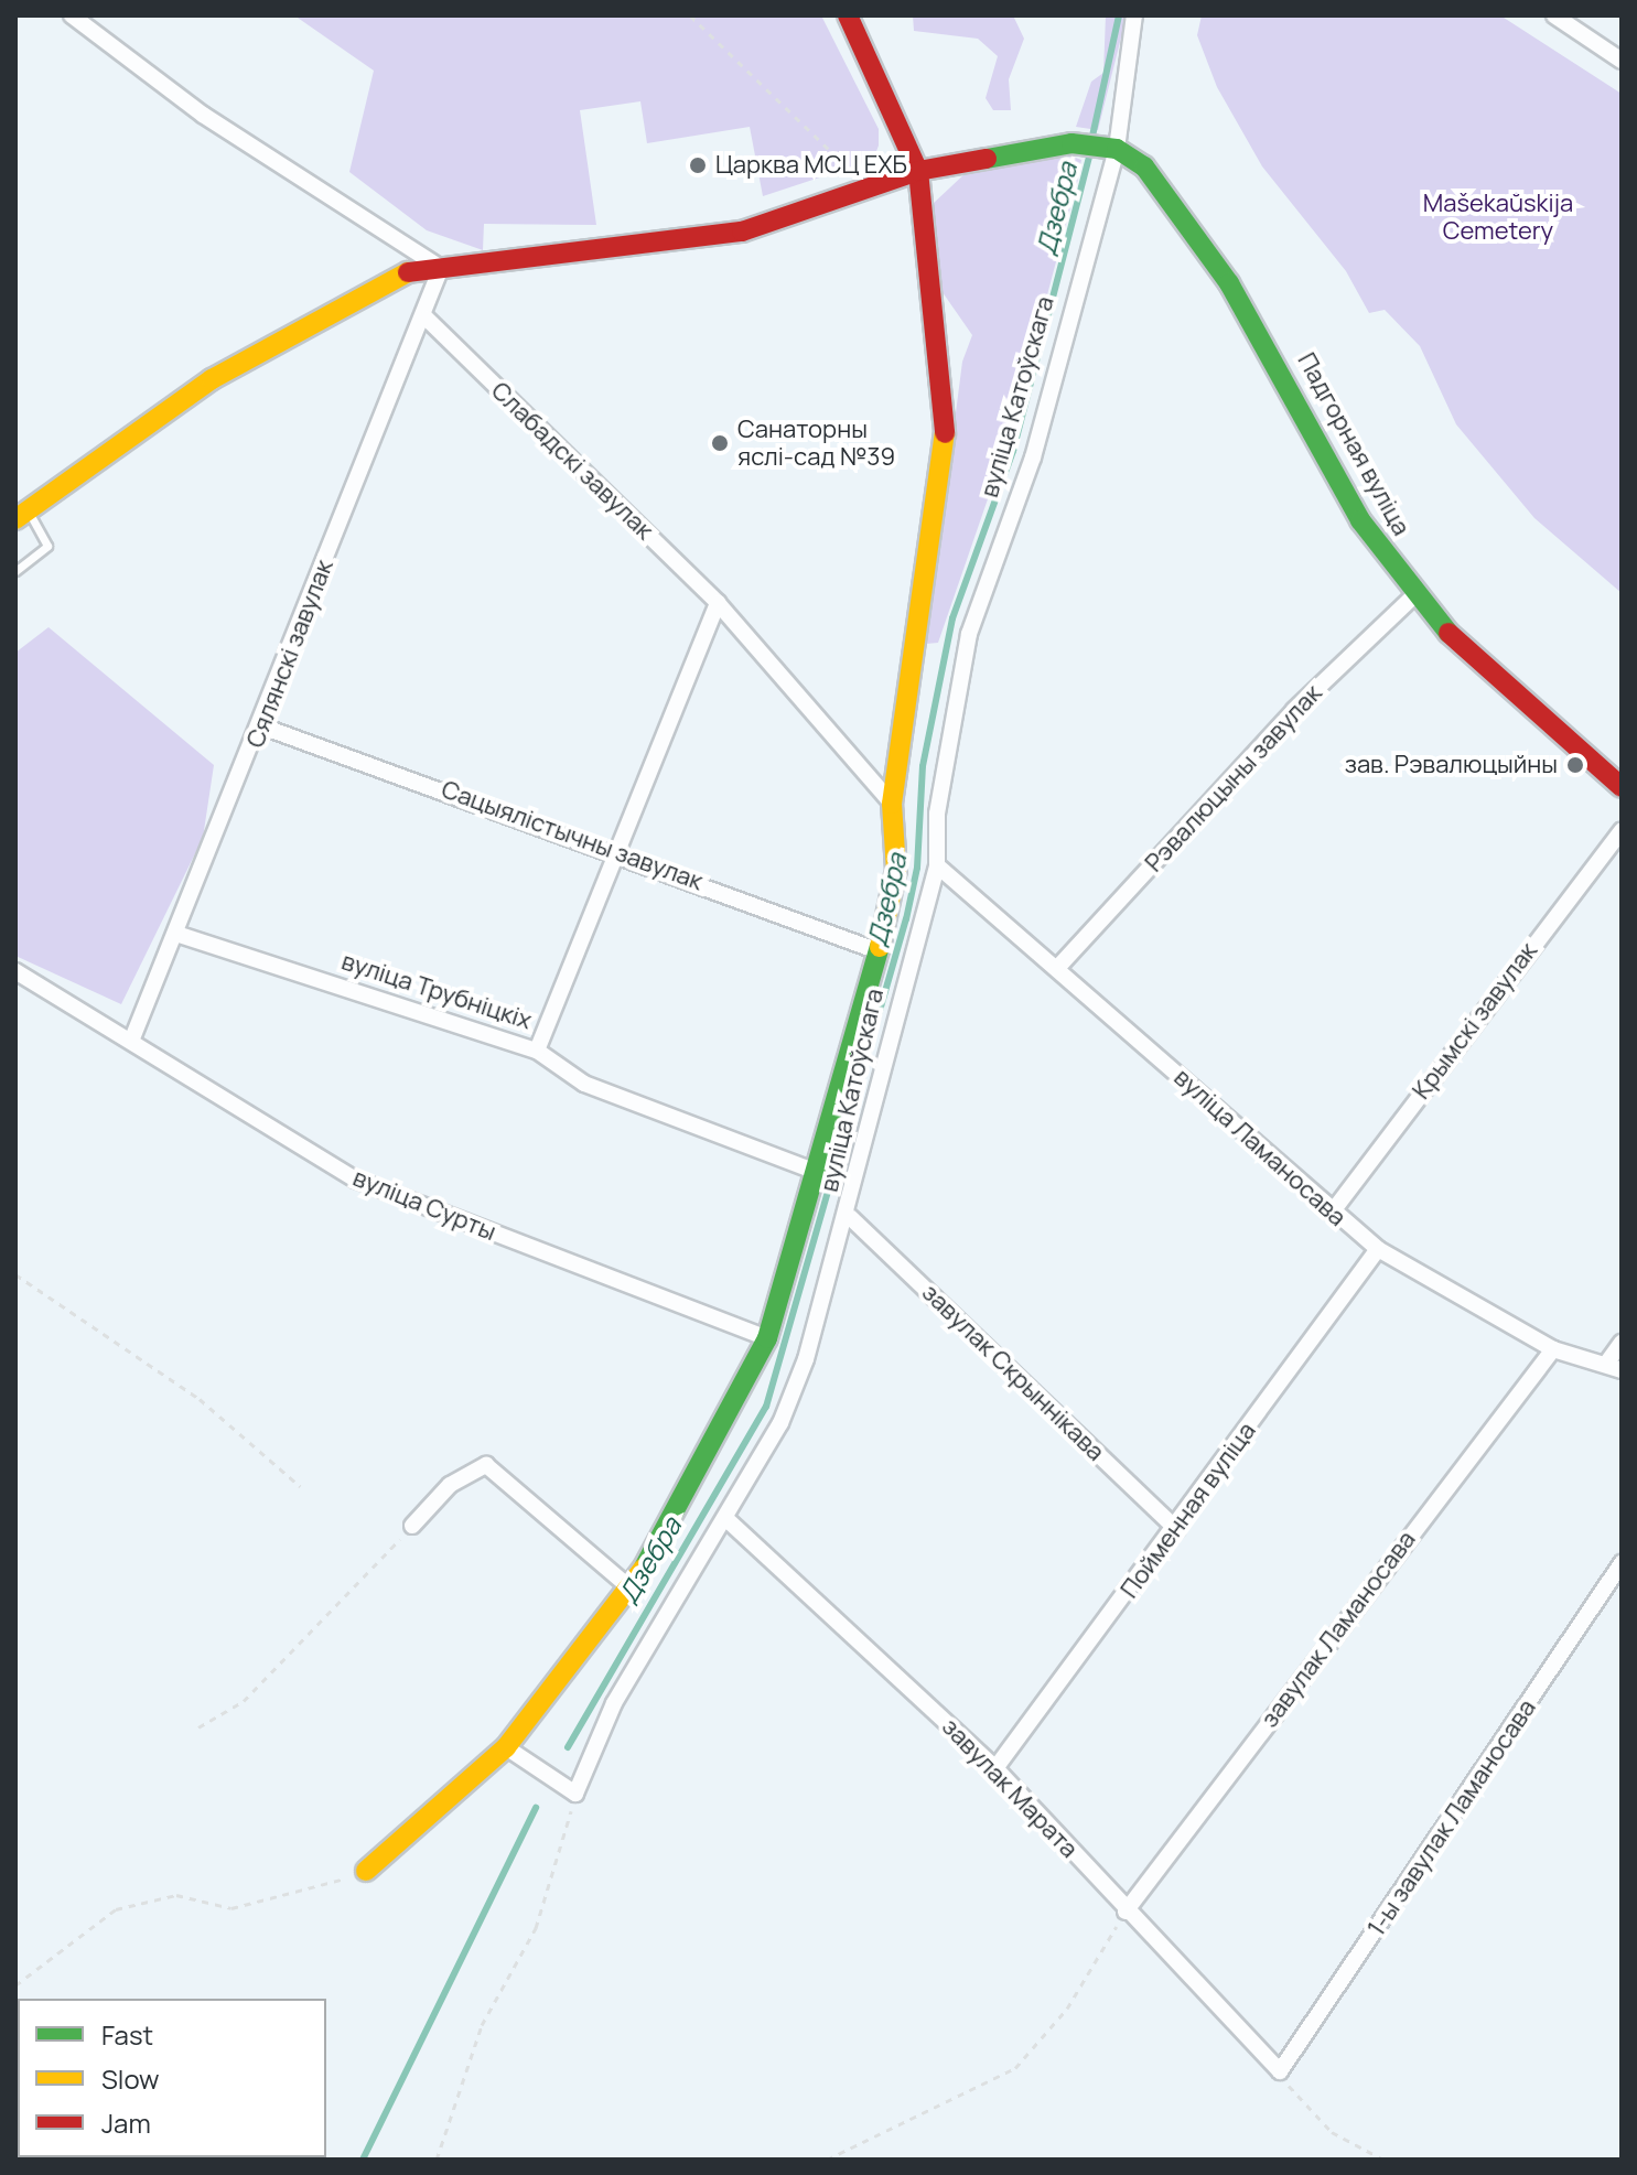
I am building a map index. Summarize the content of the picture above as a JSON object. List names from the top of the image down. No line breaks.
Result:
{"streets":{"street":["вуліца Катоўскага","Падгорная вуліца","Слабадскі завулак","Сялянскі завулак","Рэвалюцыны завулак","Сацыялістычны завулак","вуліца Трубніцкіх","Крымскі завулак","вуліца Ламаносава","вуліца Сурты","завулак Скрыннікава","Пойменная вуліца","завулак Ламаносава","завулак Марата","1-ы завулак Ламаносава"]},"crossings":[["вуліца Катоўскага","Падгорная вуліца"],["вуліца Катоўскага","Слабадскі завулак"],["вуліца Катоўскага","Сацыялістычны завулак"],["вуліца Катоўскага","вуліца Трубніцкіх"],["вуліца Катоўскага","вуліца Ламаносава"],["вуліца Катоўскага","вуліца Сурты"],["вуліца Катоўскага","завулак Скрыннікава"],["вуліца Катоўскага","завулак Марата"],["Падгорная вуліца","Рэвалюцыны завулак"],["Слабадскі завулак","Сялянскі завулак"],["Сялянскі завулак","Сацыялістычны завулак"],["Сялянскі завулак","вуліца Трубніцкіх"],["Сялянскі завулак","вуліца Сурты"],["Рэвалюцыны завулак","вуліца Ламаносава"],["Крымскі завулак","вуліца Ламаносава"],["вуліца Ламаносава","Пойменная вуліца"],["вуліца Ламаносава","завулак Ламаносава"],["завулак Скрыннікава","Пойменная вуліца"],["Пойменная вуліца","завулак Марата"],["завулак Ламаносава","завулак Марата"],["завулак Марата","1-ы завулак Ламаносава"]],"water":["Дзебра"],"parks":["Mašekaŭskija Cemetery"],"places":["Царква МСЦ ЕХБ","Санаторны яслі-сад №39","зав. Рэвалюцыйны"],"legend":["Fast","Slow","Jam"]}
